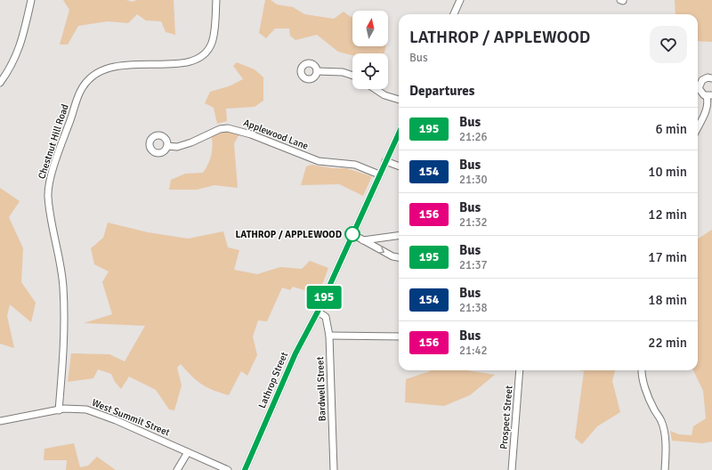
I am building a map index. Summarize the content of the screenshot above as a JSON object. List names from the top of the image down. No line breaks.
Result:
{"streets":{"street":["Applewood Lane","Chestnut Hill Road","Lathrop Street","Bardwell Street","West Summit Street","Prospect Street"]},"crossings":[["Applewood Lane","Lathrop Street"],["Chestnut Hill Road","West Summit Street"],["Lathrop Street","Bardwell Street"]],"places":["LATHROP / APPLEWOOD"],"lines":["bus line 195"],"north":"top","page":{"on_map":"195","heading":[["LATHROP / APPLEWOOD","Bus"],"Departures"],"list":[{"mark":"195","name":"Bus","note":"21:26","value":"6 min"},{"mark":"154","name":"Bus","note":"21:30","value":"10 min"},{"mark":"156","name":"Bus","note":"21:32","value":"12 min"},{"mark":"195","name":"Bus","note":"21:37","value":"17 min"},{"mark":"154","name":"Bus","note":"21:38","value":"18 min"},{"mark":"156","name":"Bus","note":"21:42","value":"22 min"}]}}
